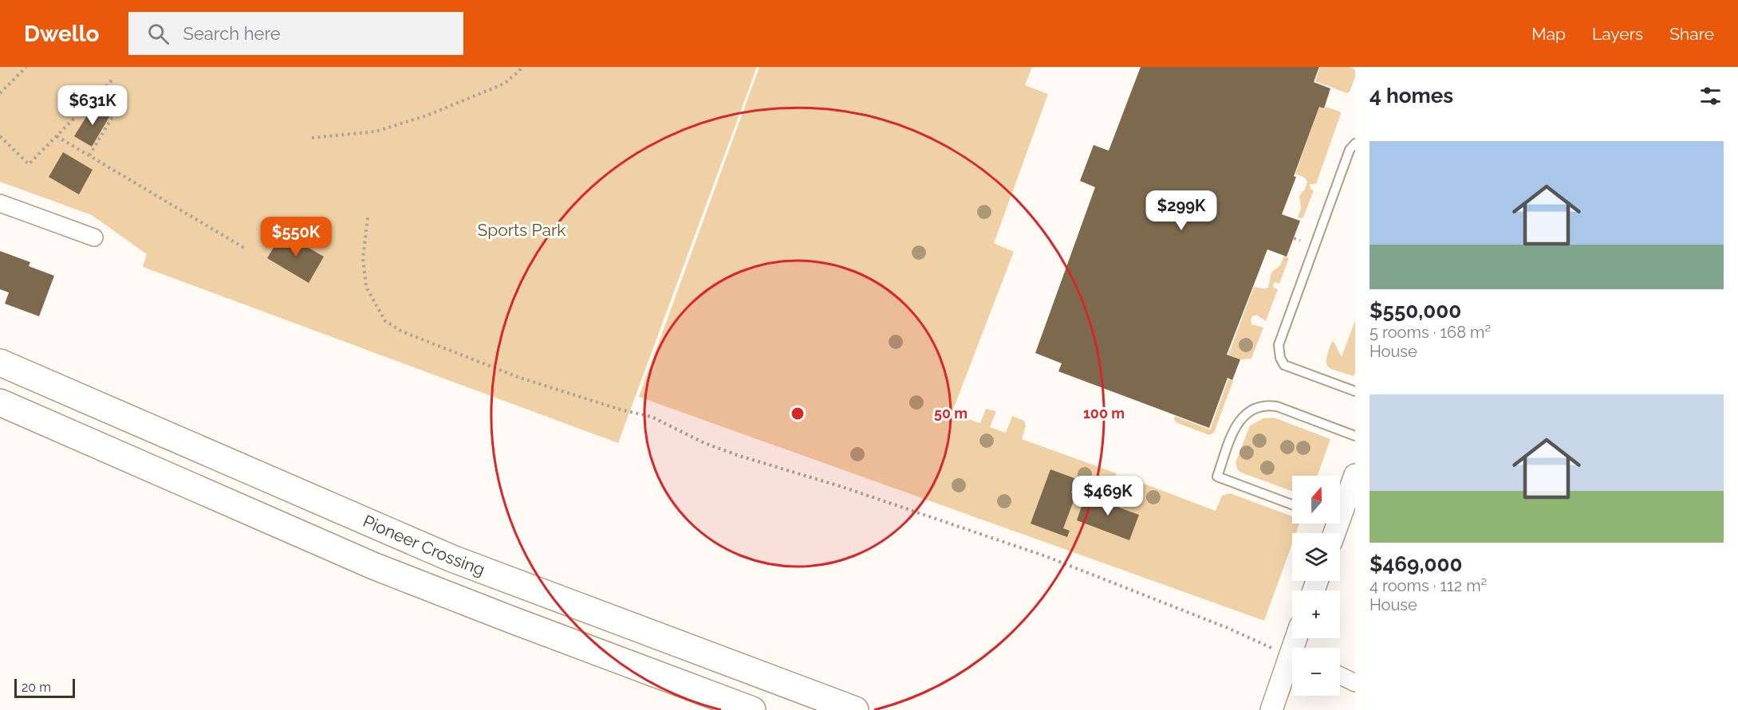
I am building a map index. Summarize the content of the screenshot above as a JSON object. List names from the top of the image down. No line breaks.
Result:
{"streets":{"highway":["Pioneer Crossing"]},"parks":["Sports Park"],"scale_bar":"20 m","north":"top","page":{"header":"Dwello","search":"Search here","nav":["Map","Layers","Share"],"heading":"4 homes","price":["$631K","$299K","$550K","$469K"],"list":[{"name":"$550,000","note":"5 rooms · 168 m² · House"},{"name":"$469,000","note":"4 rooms · 112 m² · House"}],"map_buttons":["+","−"],"scale":"20 m"},"rings":["50 m","100 m"]}
